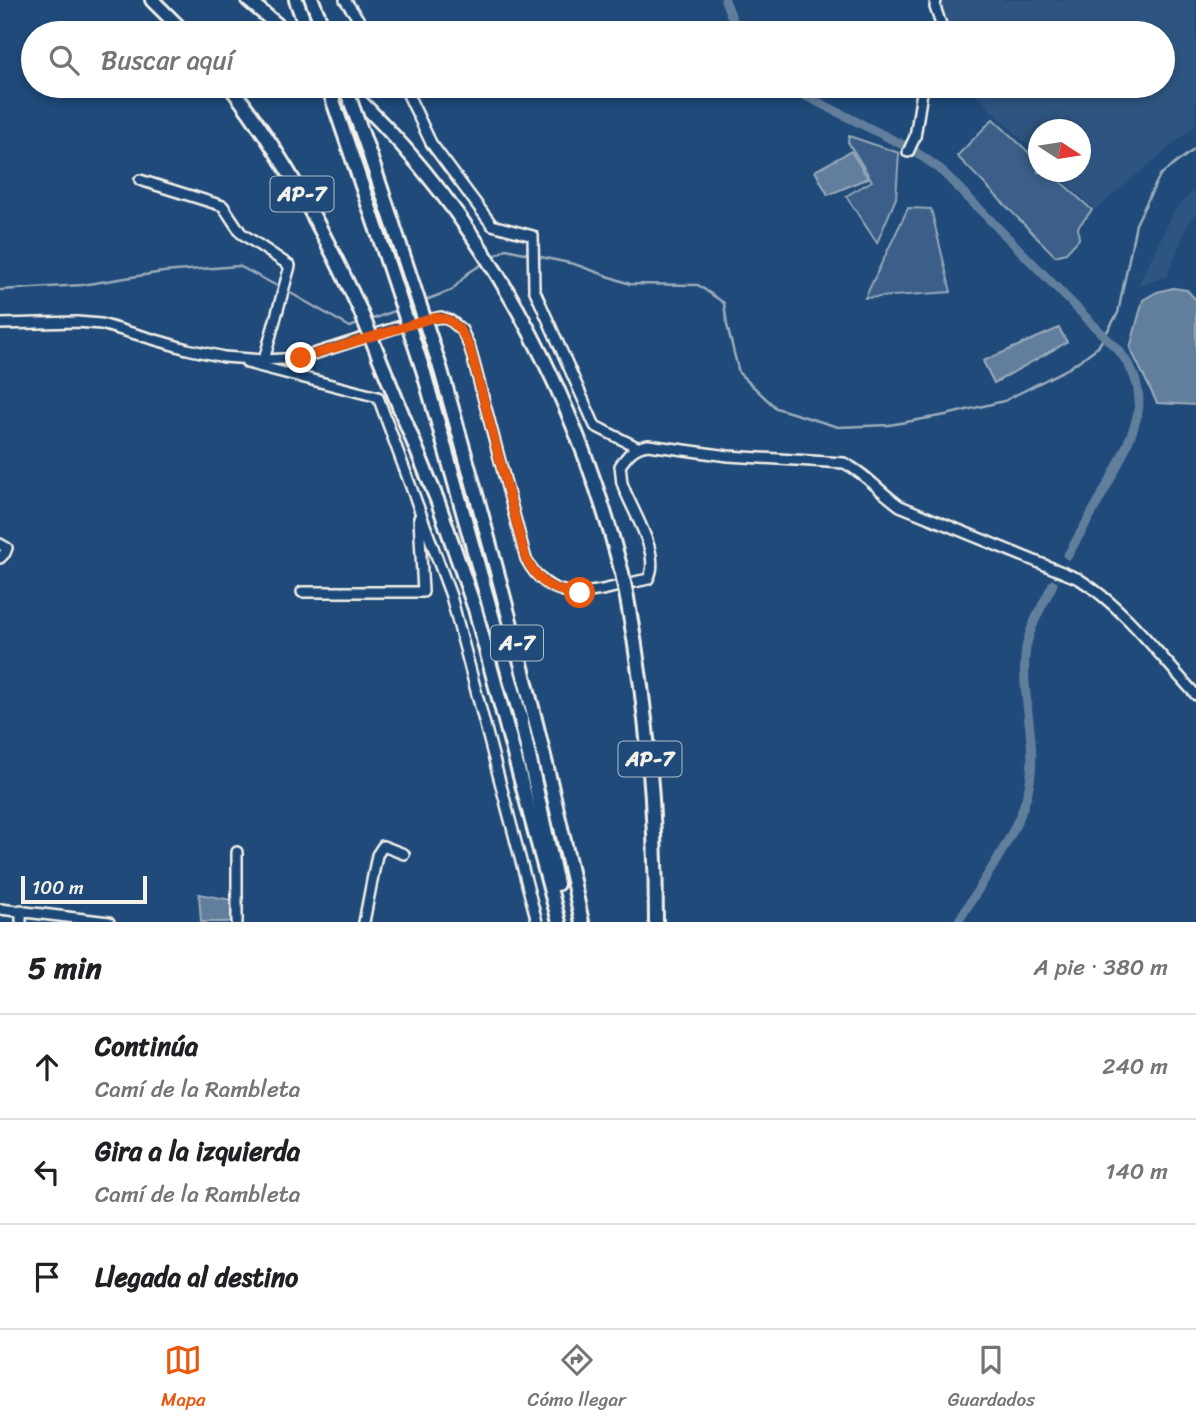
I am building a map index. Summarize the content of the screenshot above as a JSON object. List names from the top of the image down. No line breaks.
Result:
{"streets":{"highway":["AP-7","A-7"]},"crossings":[["AP-7","A-7"]],"scale_bar":"100 m","north":"right","page":{"search":"Buscar aquí","scale":"100 m","heading":["5 min","A pie · 380 m"],"list":[["Continúa","Camí de la Rambleta","240 m"],["Gira a la izquierda","Camí de la Rambleta","140 m"],"Llegada al destino"],"nav":["Mapa","Cómo llegar","Guardados"]}}
